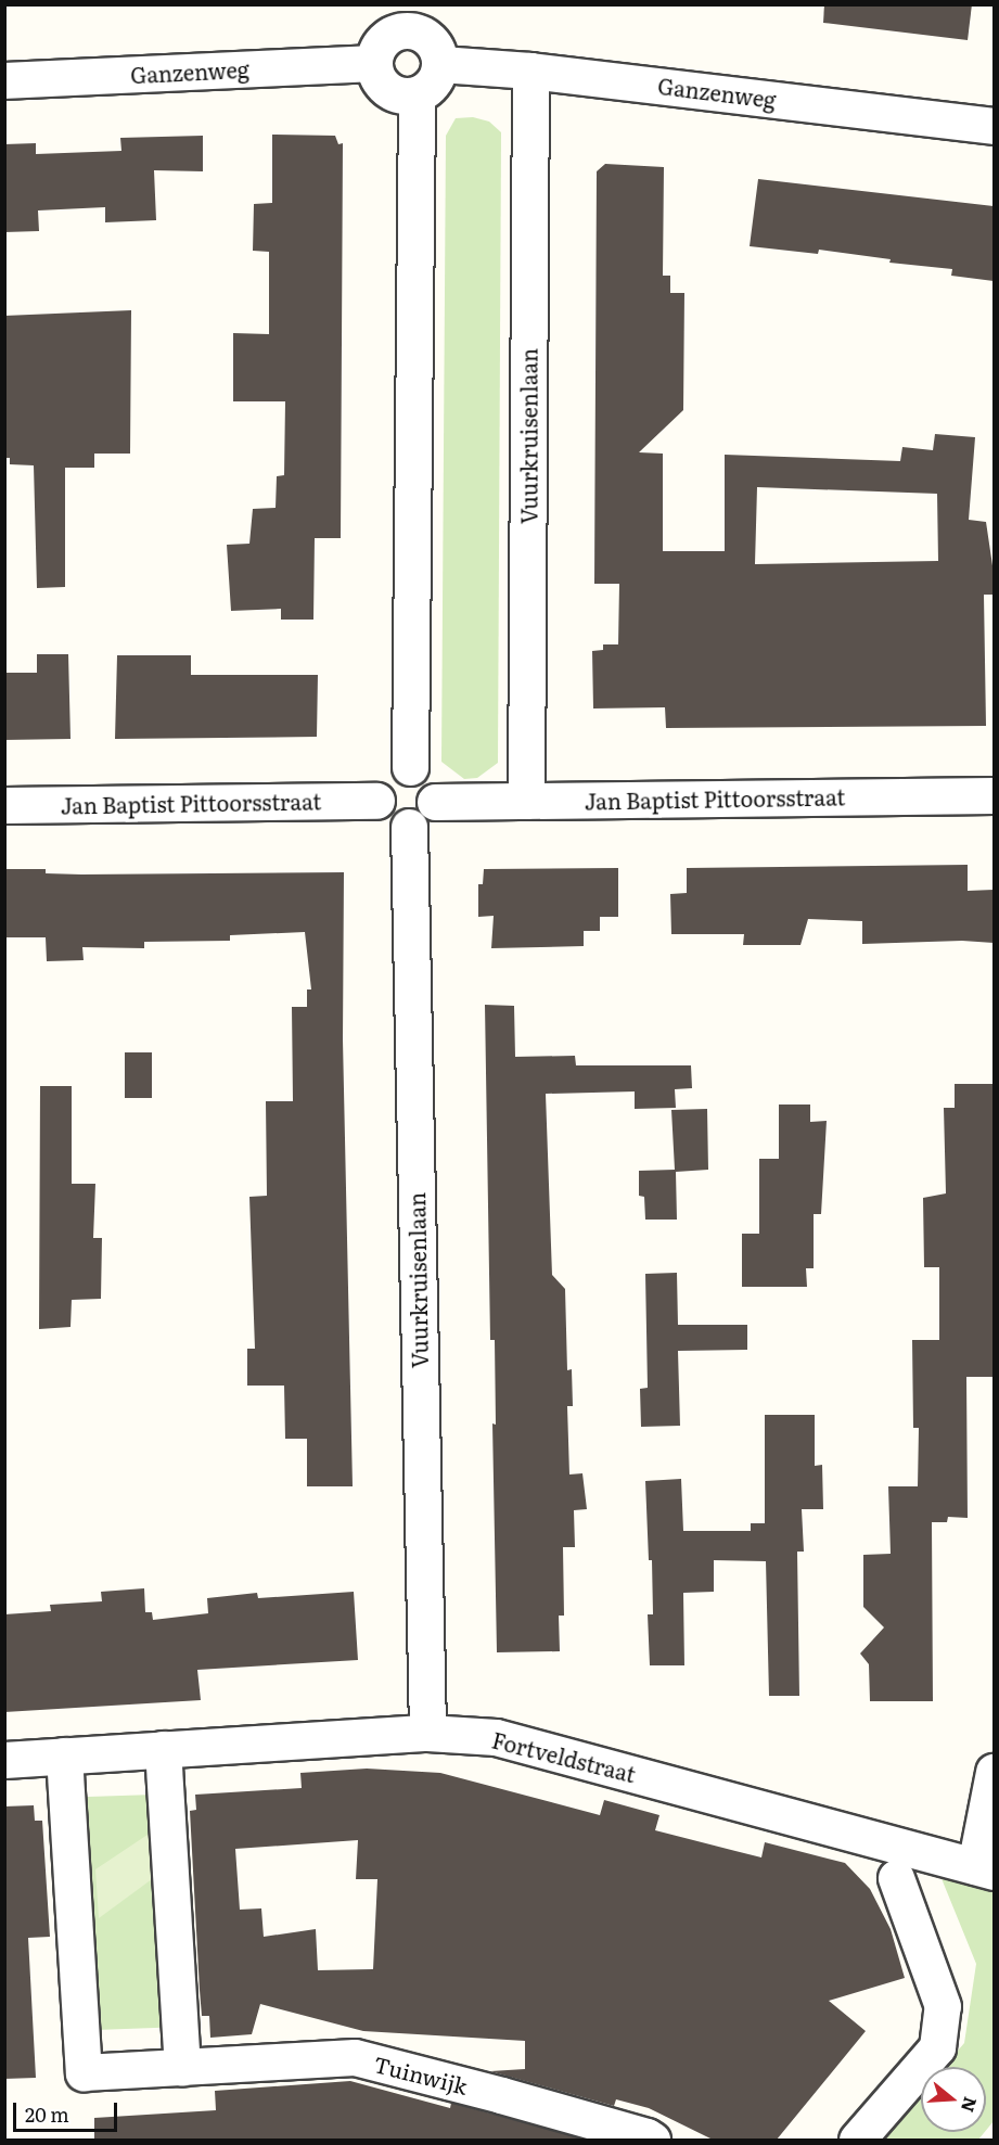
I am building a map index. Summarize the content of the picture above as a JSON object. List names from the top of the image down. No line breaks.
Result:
{"streets":{"street":["Ganzenweg","Vuurkruisenlaan","Jan Baptist Pittoorsstraat","Fortveldstraat","Tuinwijk"]},"crossings":[["Ganzenweg","Vuurkruisenlaan"],["Vuurkruisenlaan","Jan Baptist Pittoorsstraat"],["Vuurkruisenlaan","Fortveldstraat"],["Fortveldstraat","Tuinwijk"]],"scale_bar":"20 m","north":"right"}
